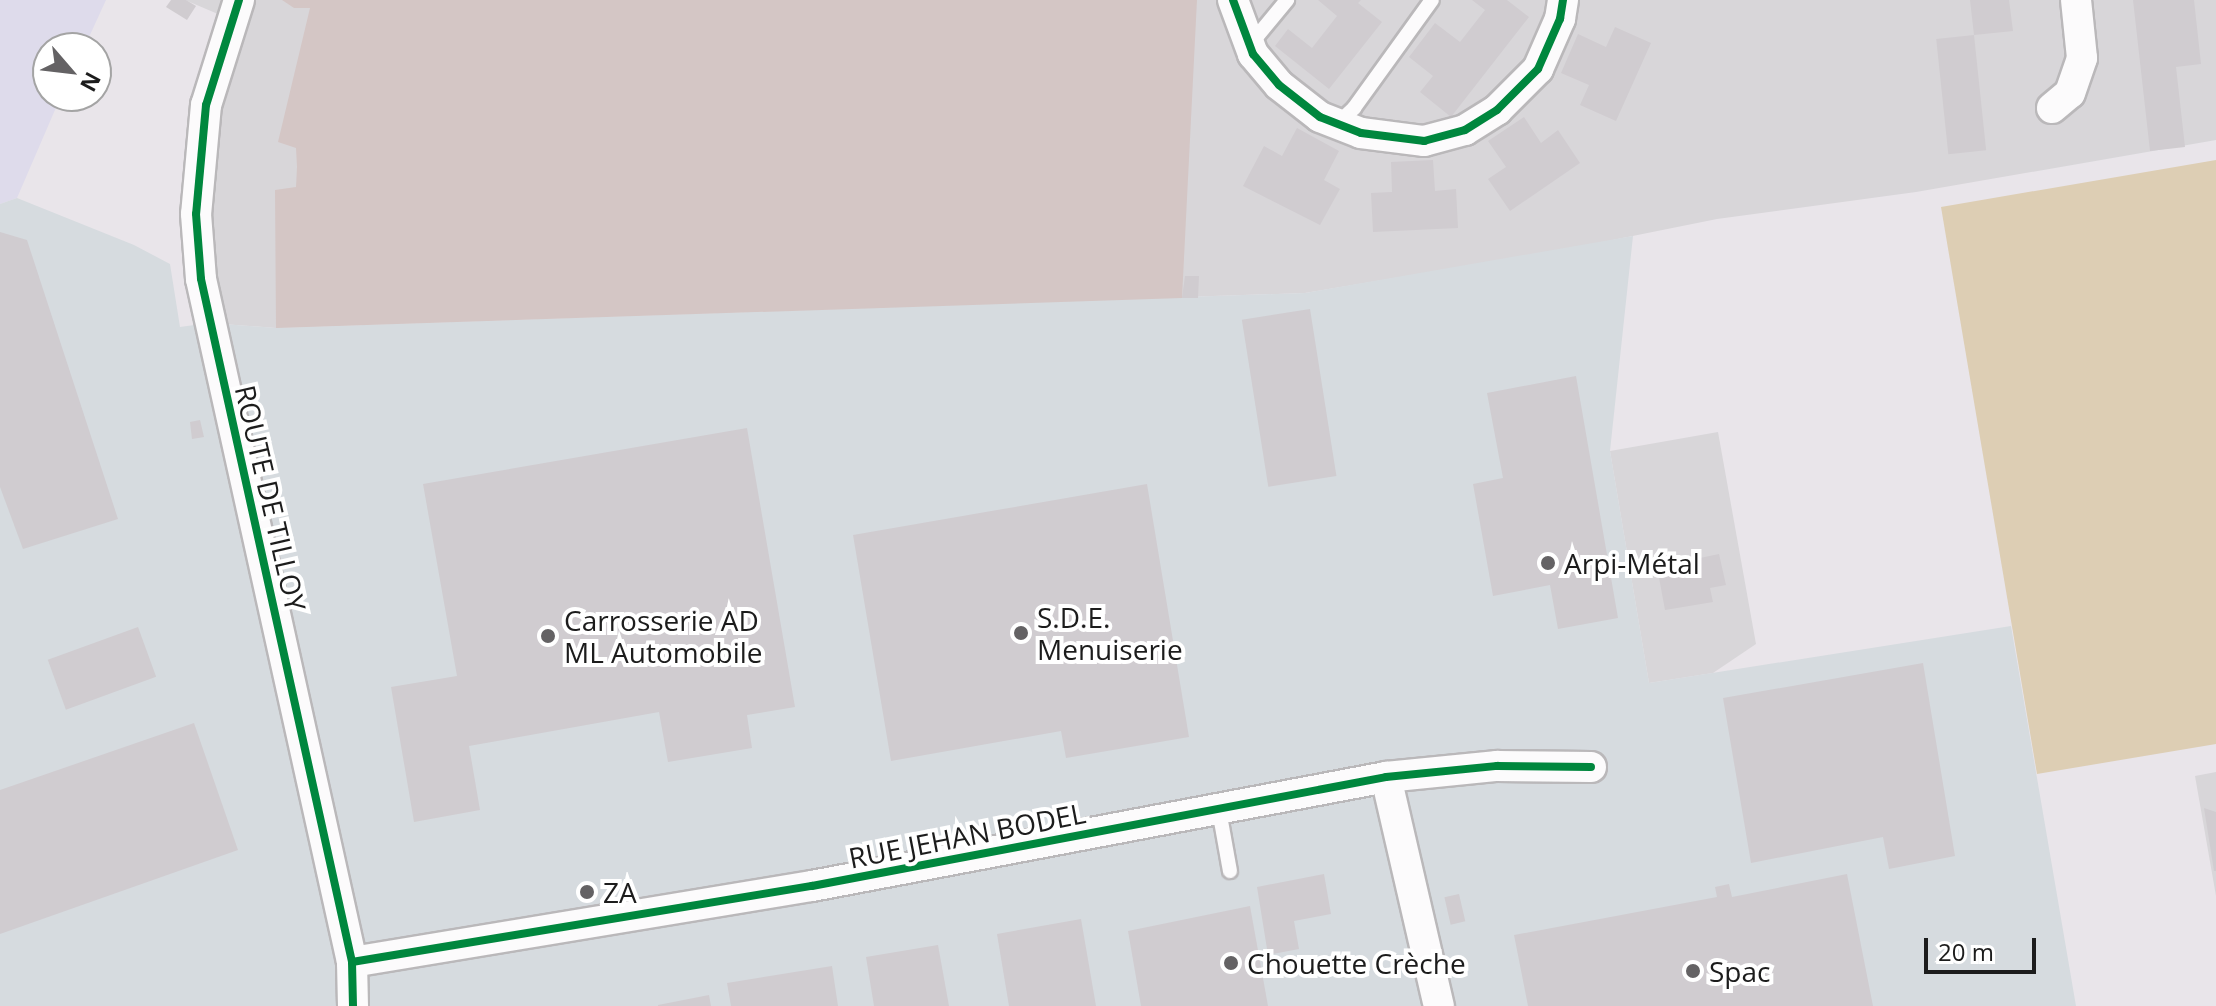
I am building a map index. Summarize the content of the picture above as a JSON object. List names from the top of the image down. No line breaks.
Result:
{"streets":{"street":["ROUTE DE TILLOY","RUE JEHAN BODEL"]},"crossings":[["ROUTE DE TILLOY","RUE JEHAN BODEL"]],"places":["Arpi-Métal","S.D.E. Menuiserie","Carrosserie AD ML Automobile","ZA","Chouette Crèche","Spac"],"scale_bar":"20 m","north":"bottom right"}
